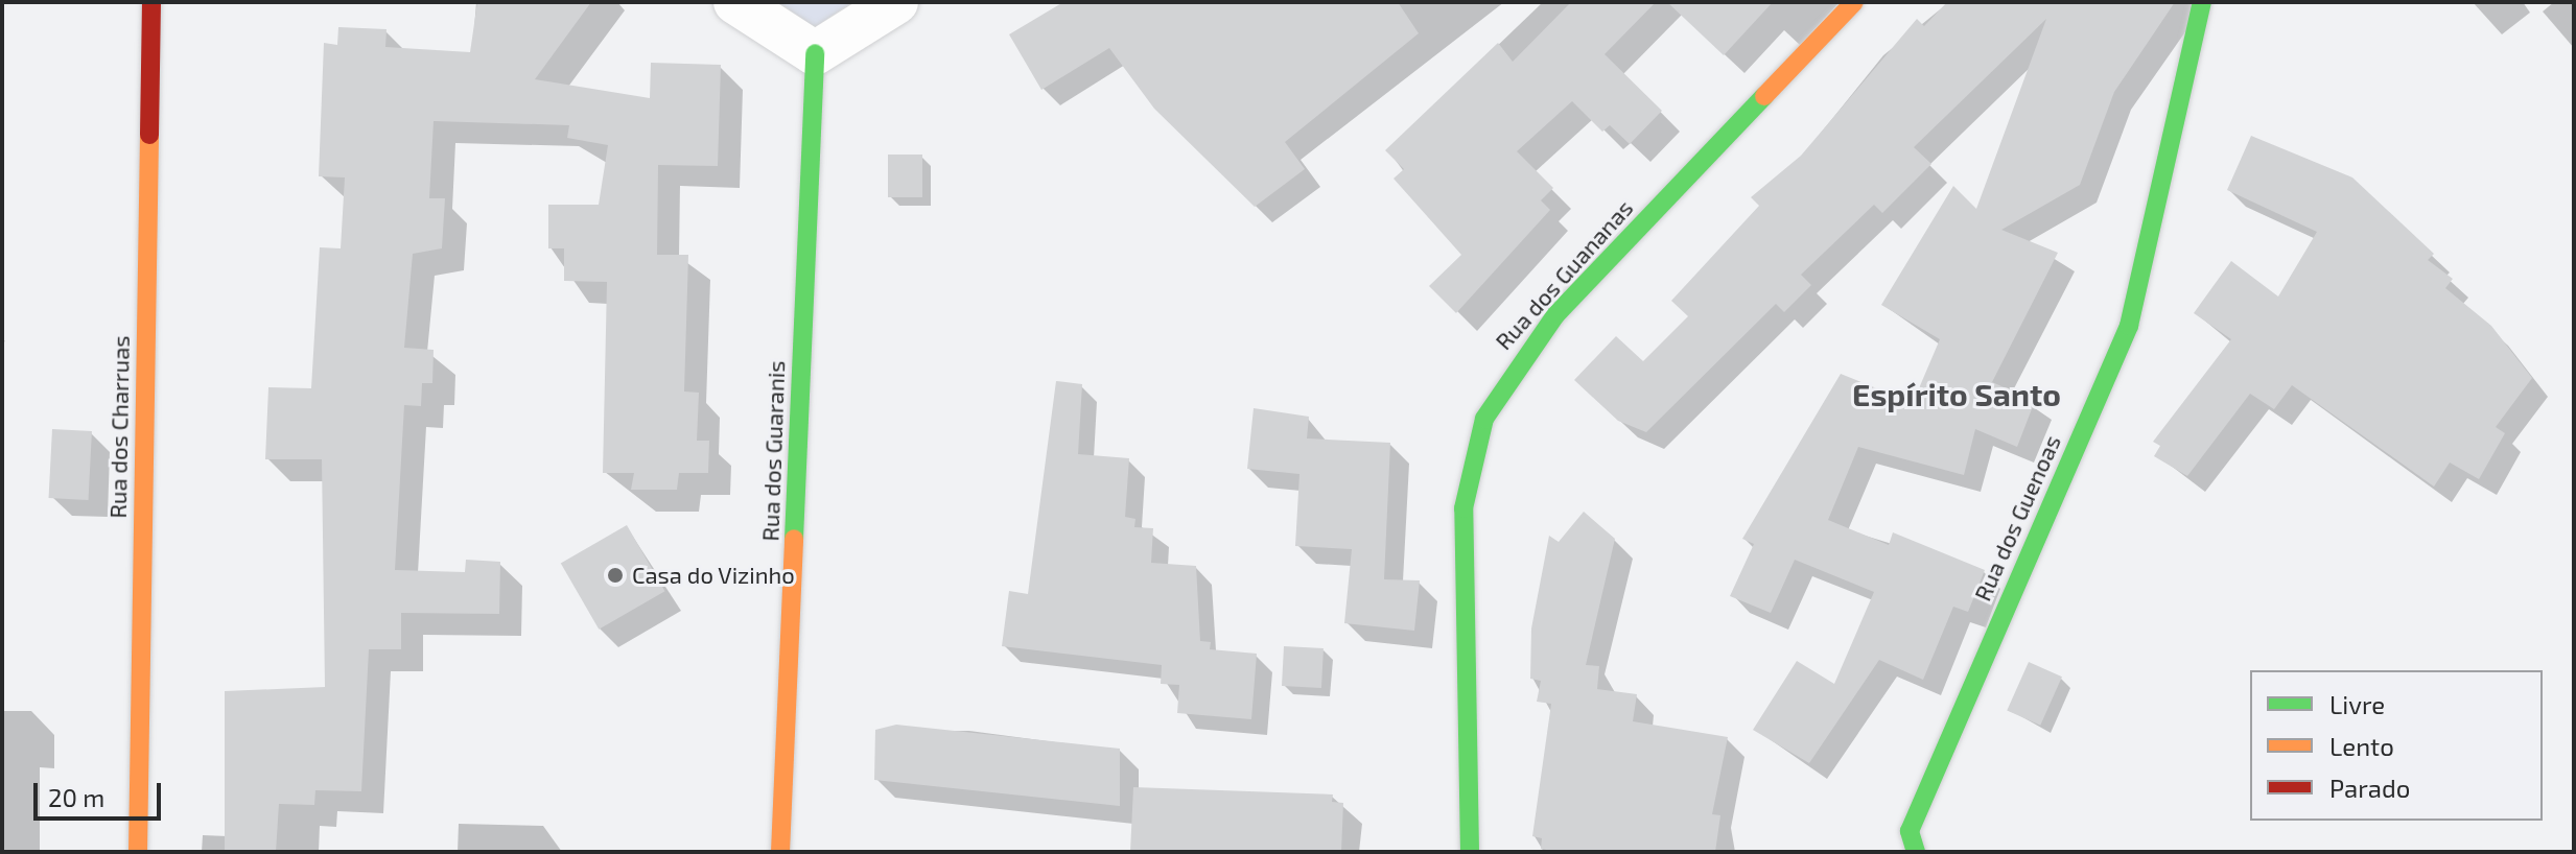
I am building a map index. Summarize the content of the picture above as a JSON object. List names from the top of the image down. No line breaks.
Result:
{"streets":{"street":["Rua dos Guananas","Rua dos Charruas","Rua dos Guaranis","Rua dos Guenoas"]},"districts":["Espírito Santo"],"places":["Casa do Vizinho"],"legend":["Livre","Lento","Parado"],"scale_bar":"20 m"}
